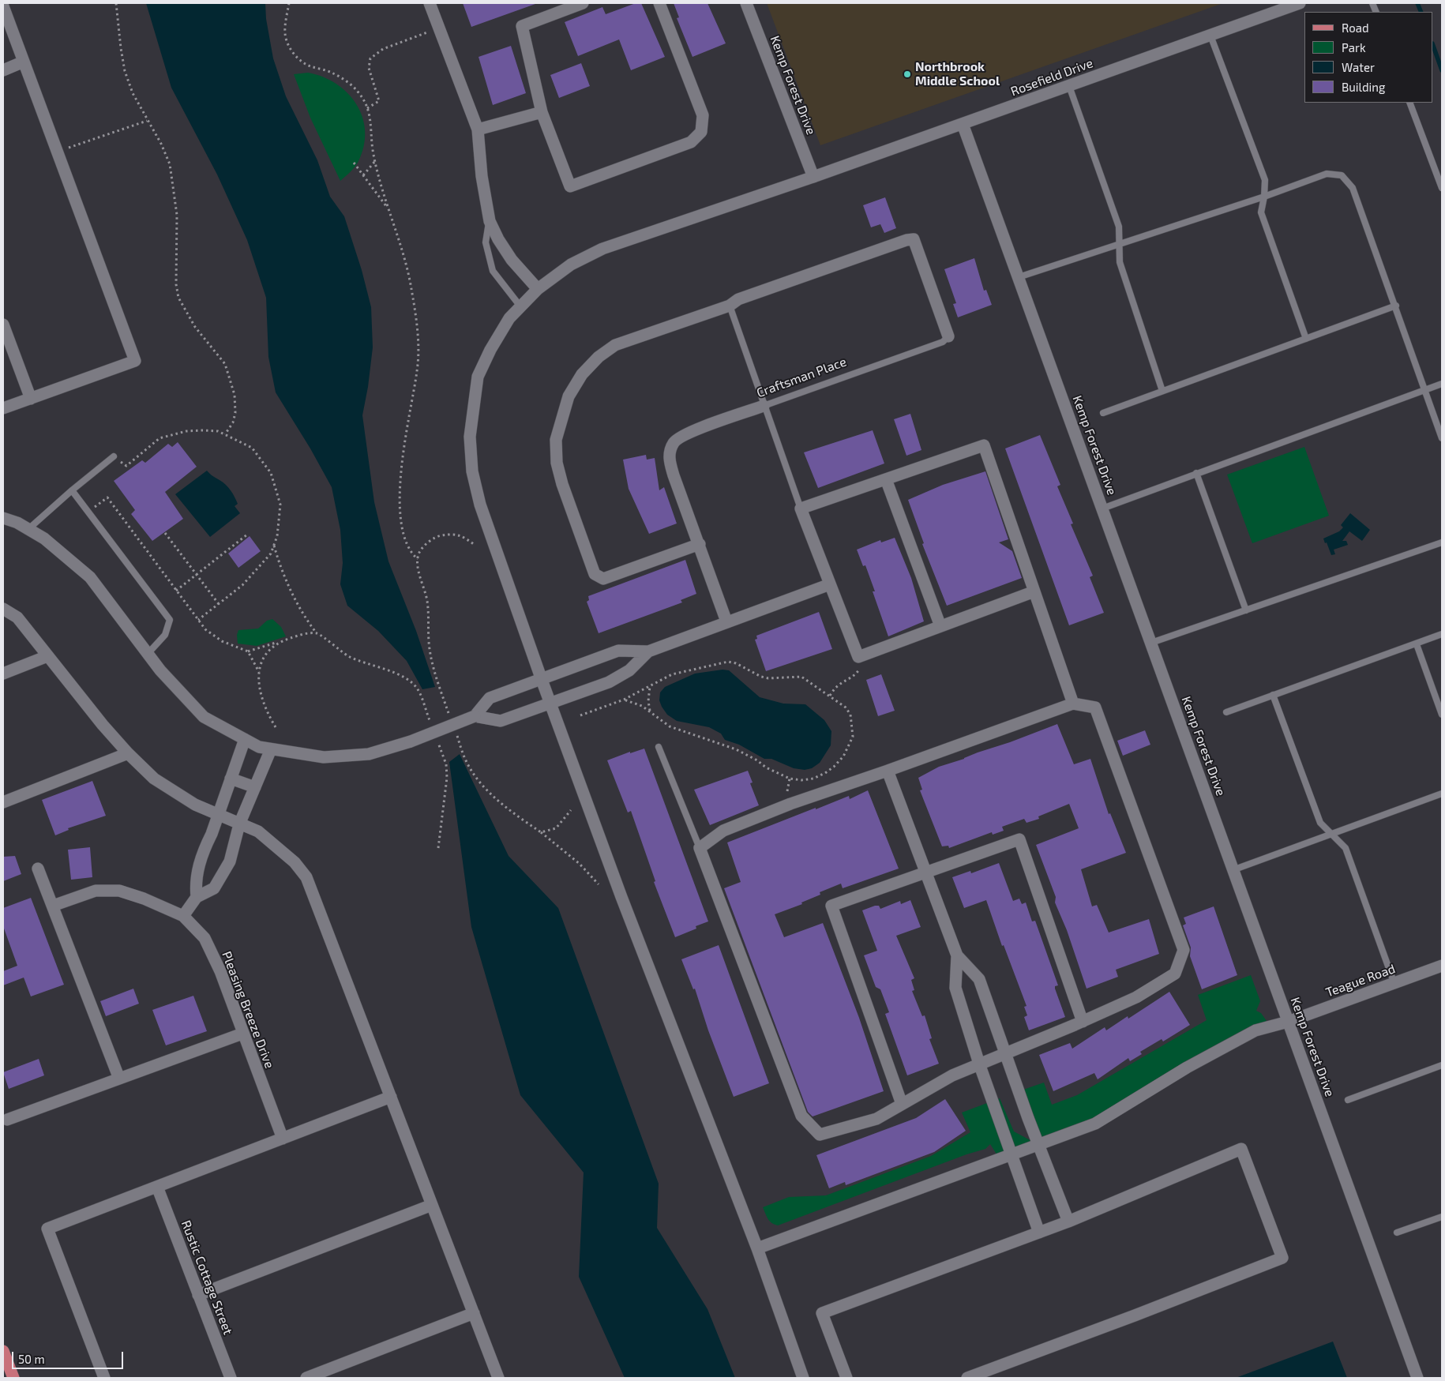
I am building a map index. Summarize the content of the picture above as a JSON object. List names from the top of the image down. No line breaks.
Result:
{"streets":{"street":["Rosefield Drive","Kemp Forest Drive","Craftsman Place","Teague Road","Pleasing Breeze Drive","Rustic Cottage Street"]},"crossings":[["Rosefield Drive","Kemp Forest Drive"],["Rosefield Drive","Teague Road"],["Kemp Forest Drive","Teague Road"]],"places":["Northbrook Middle School"],"legend":["Road","Park","Water","Building"],"scale_bar":"50 m"}
